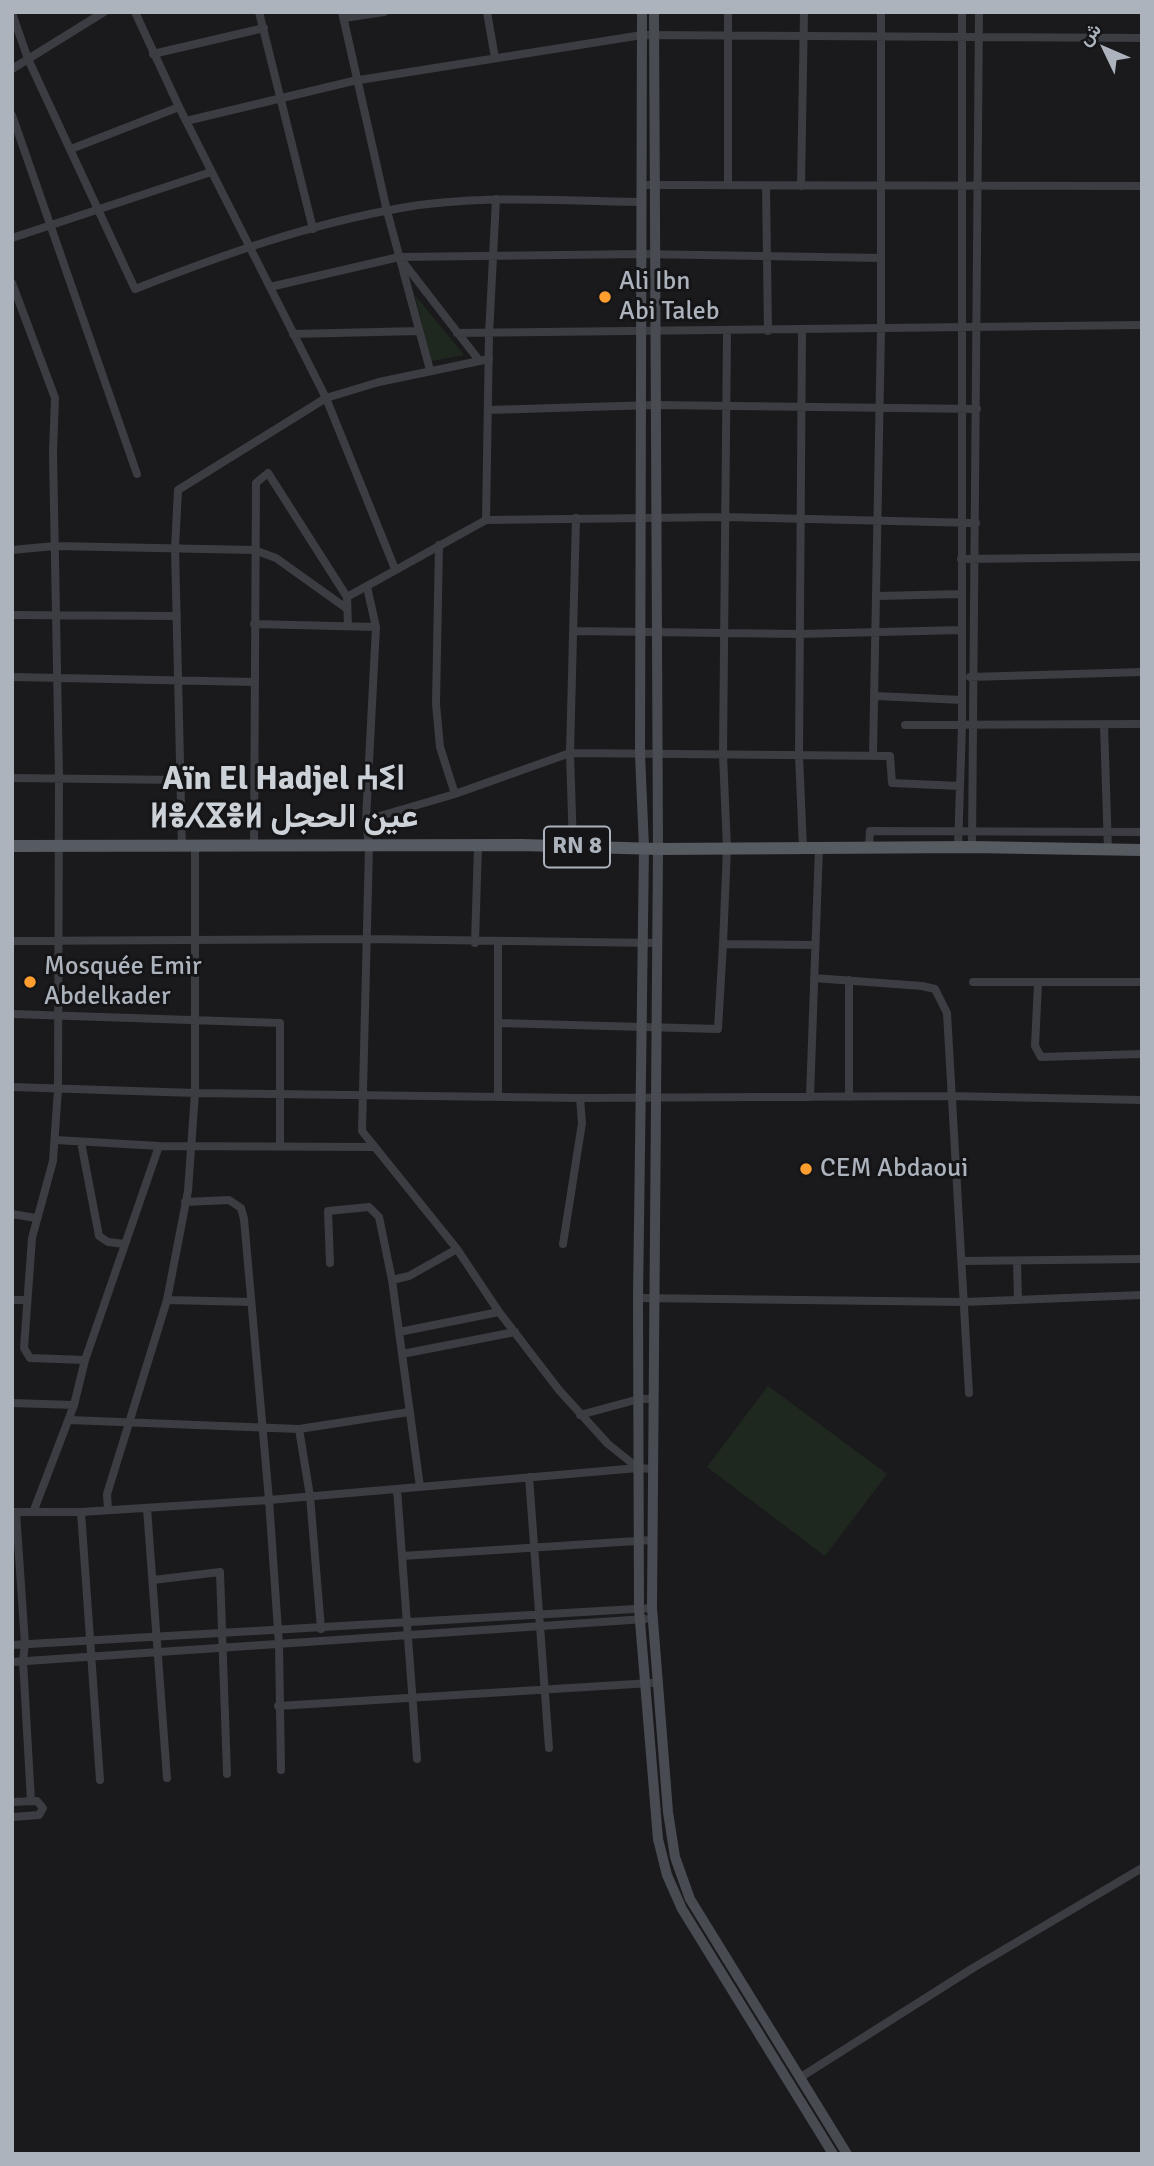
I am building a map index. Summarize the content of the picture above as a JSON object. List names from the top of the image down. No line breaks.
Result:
{"streets":{"main road":["RN 8"]},"districts":["Aïn El Hadjel ⵄⵉⵏ ⵍⴻⵃⴵⴻⵍ عين الحجل"],"places":["Ali Ibn Abi Taleb","Mosquée Emir Abdelkader","CEM Abdaoui"],"north":"top left"}
